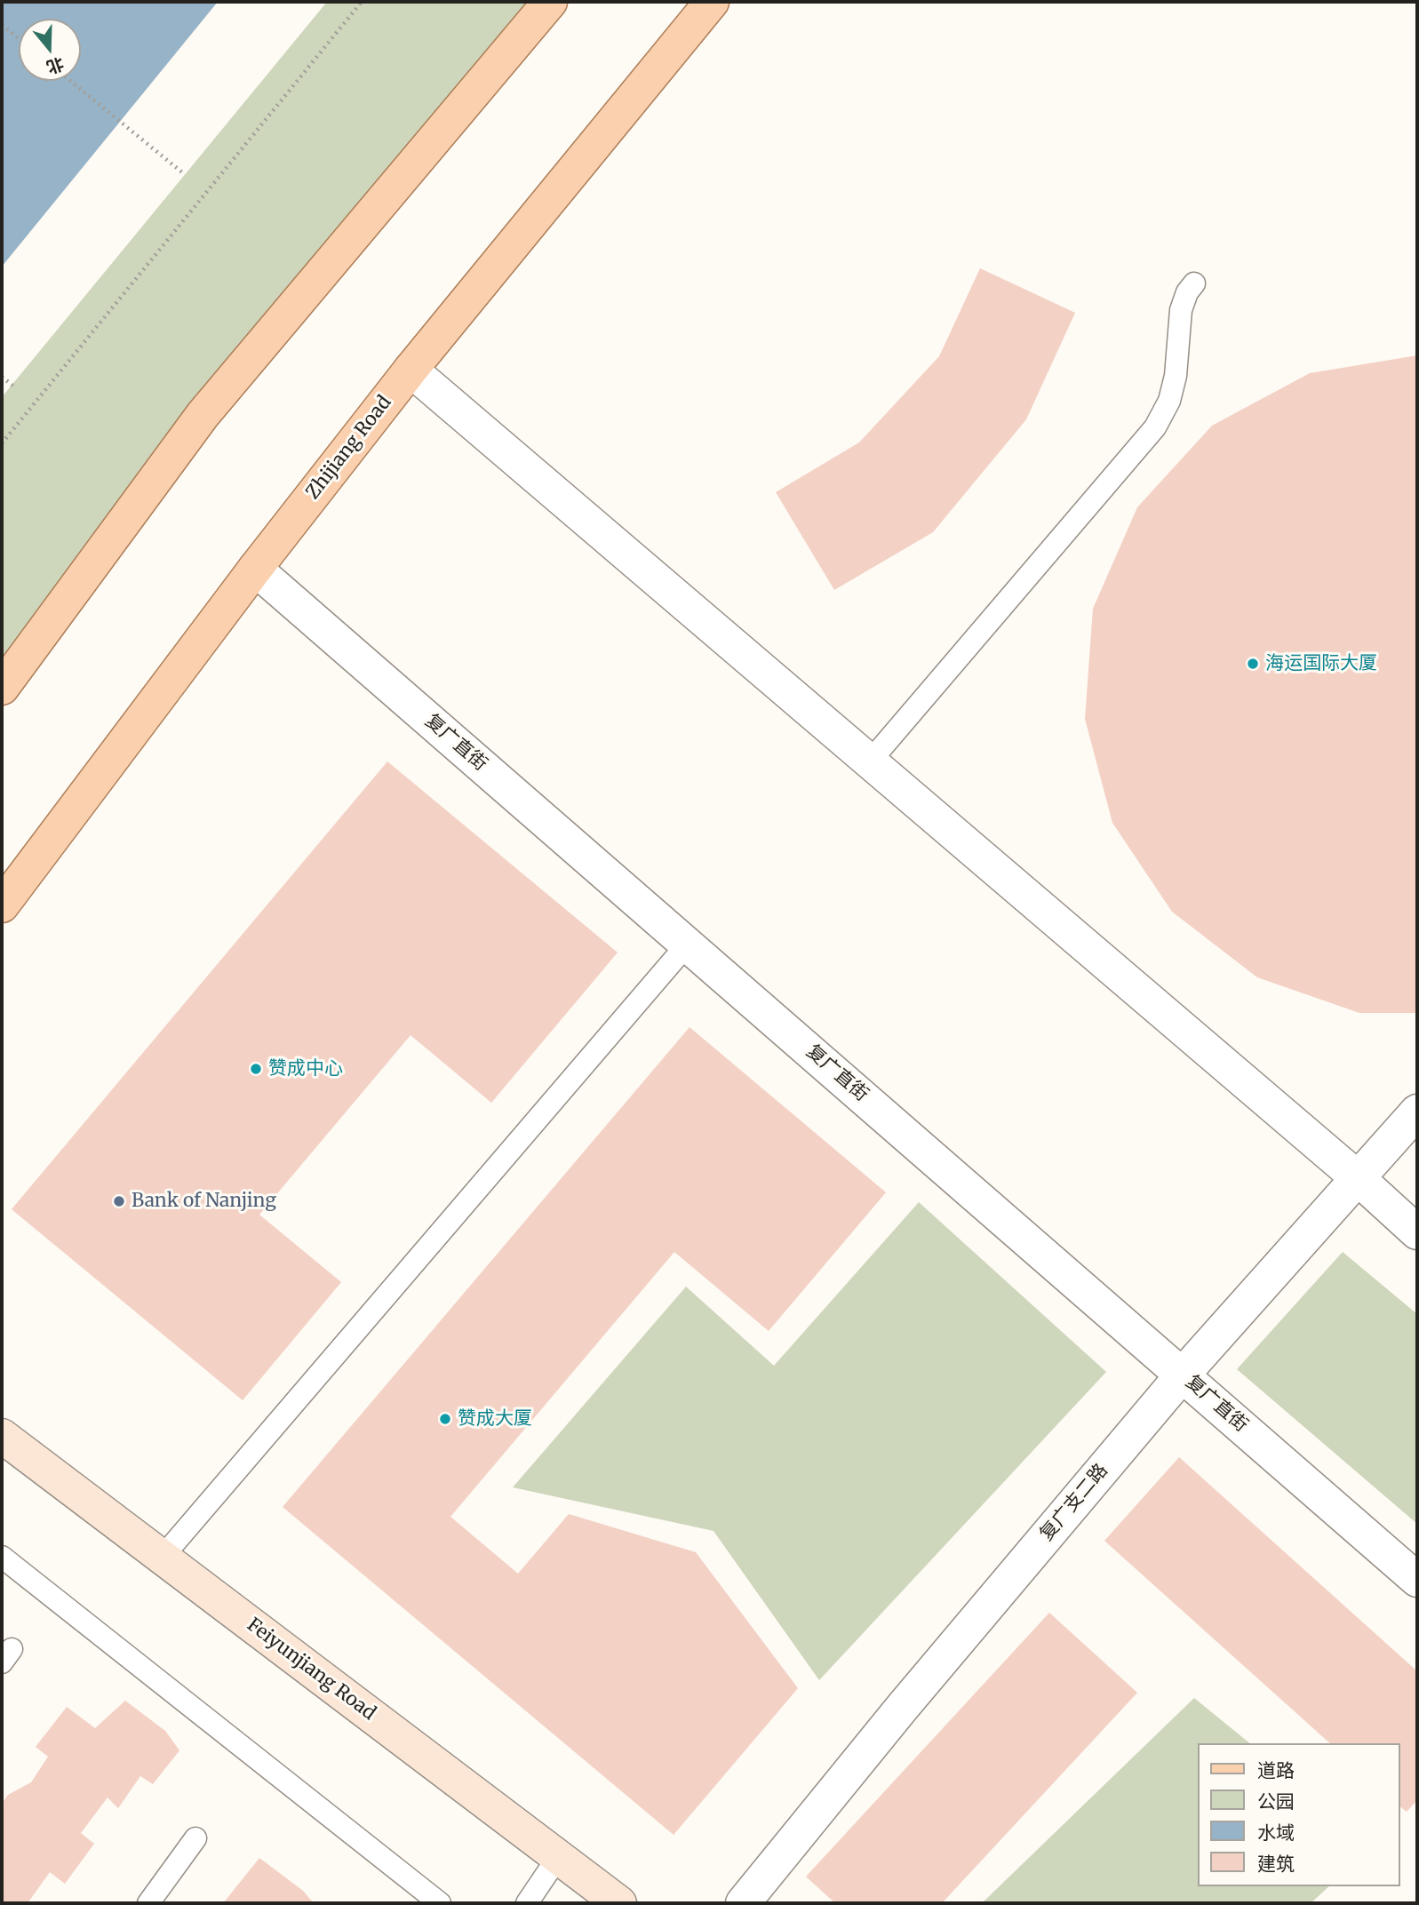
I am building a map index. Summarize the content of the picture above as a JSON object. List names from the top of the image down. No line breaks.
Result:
{"streets":{"main road":["Zhijiang Road"],"street":["复广直街","复广支二路","Feiyunjiang Road"]},"crossings":[["Zhijiang Road","复广直街"],["复广直街","复广支二路"]],"places":["海运国际大厦","赞成中心","Bank of Nanjing","赞成大厦"],"legend":["道路","公园","水域","建筑"],"north":"bottom"}
